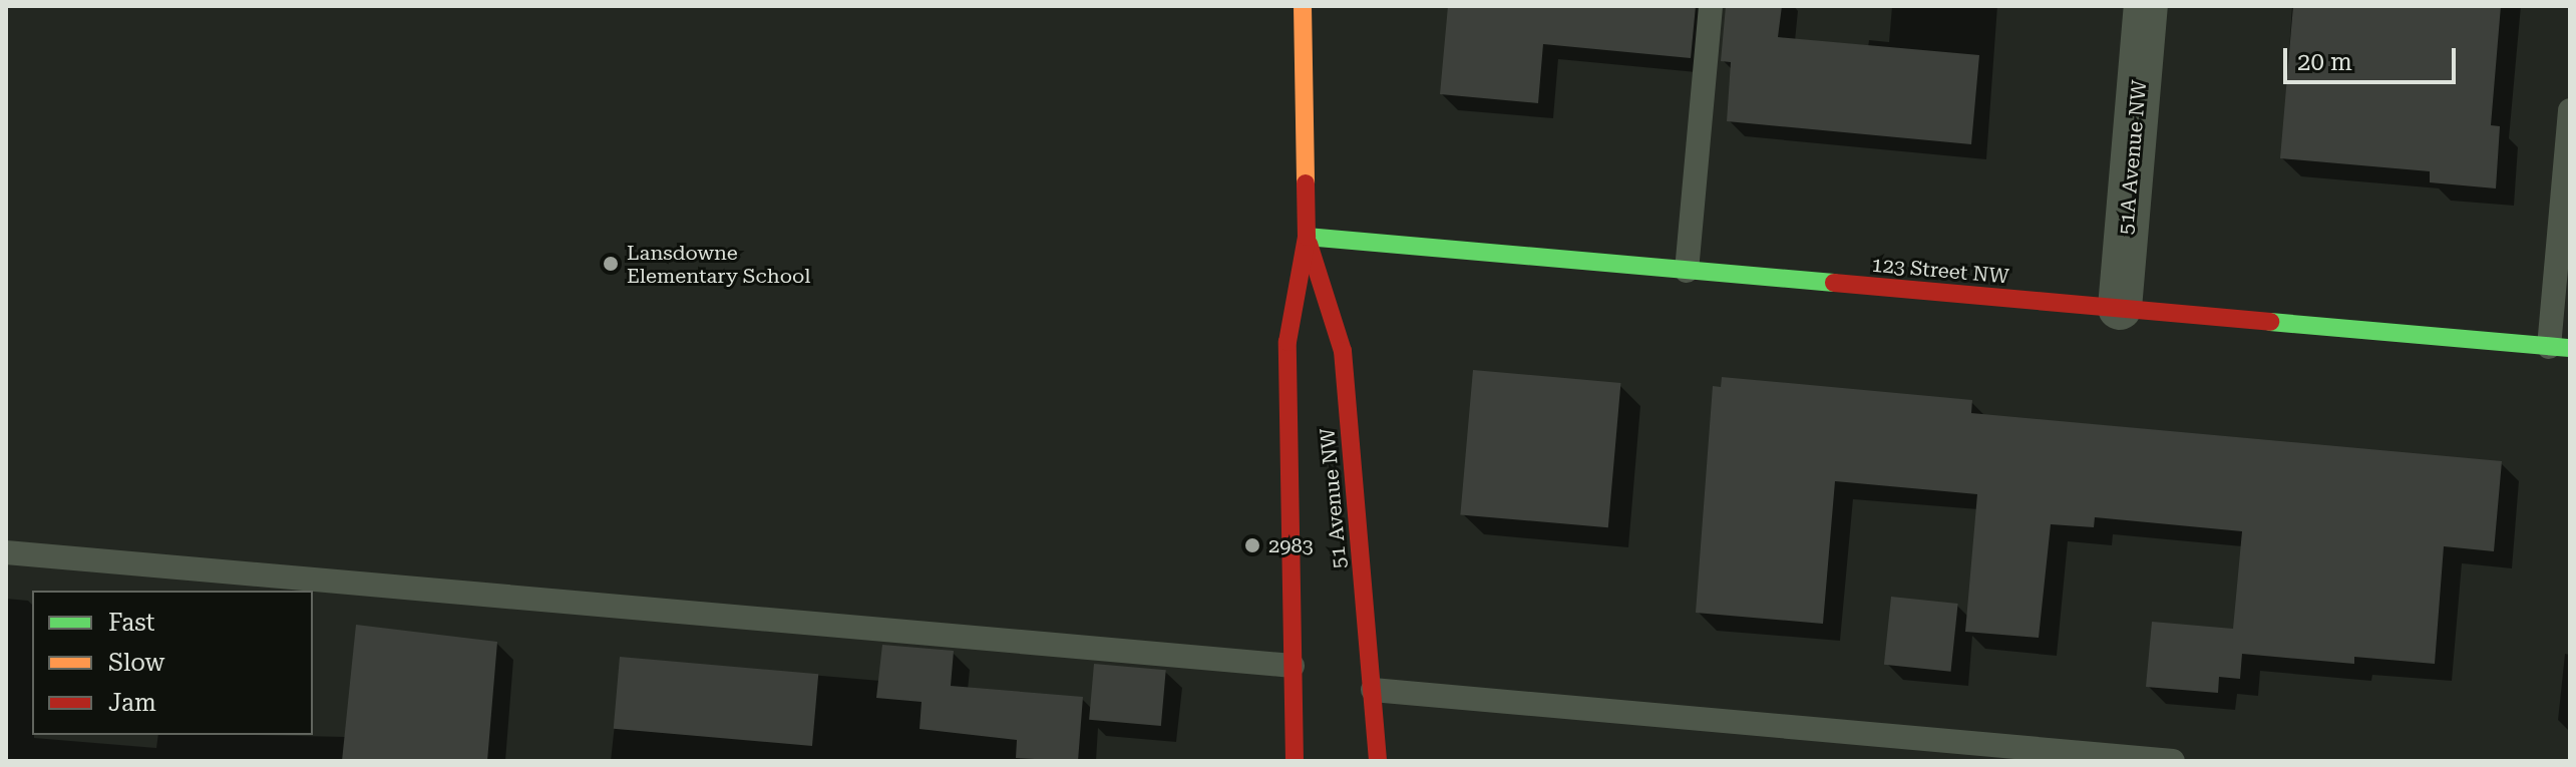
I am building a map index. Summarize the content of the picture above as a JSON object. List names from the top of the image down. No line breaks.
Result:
{"streets":{"street":["51A Avenue NW","123 Street NW","51 Avenue NW"]},"crossings":[["51A Avenue NW","123 Street NW"],["123 Street NW","51 Avenue NW"]],"places":["Lansdowne Elementary School","2983"],"legend":["Fast","Slow","Jam"],"scale_bar":"20 m"}
